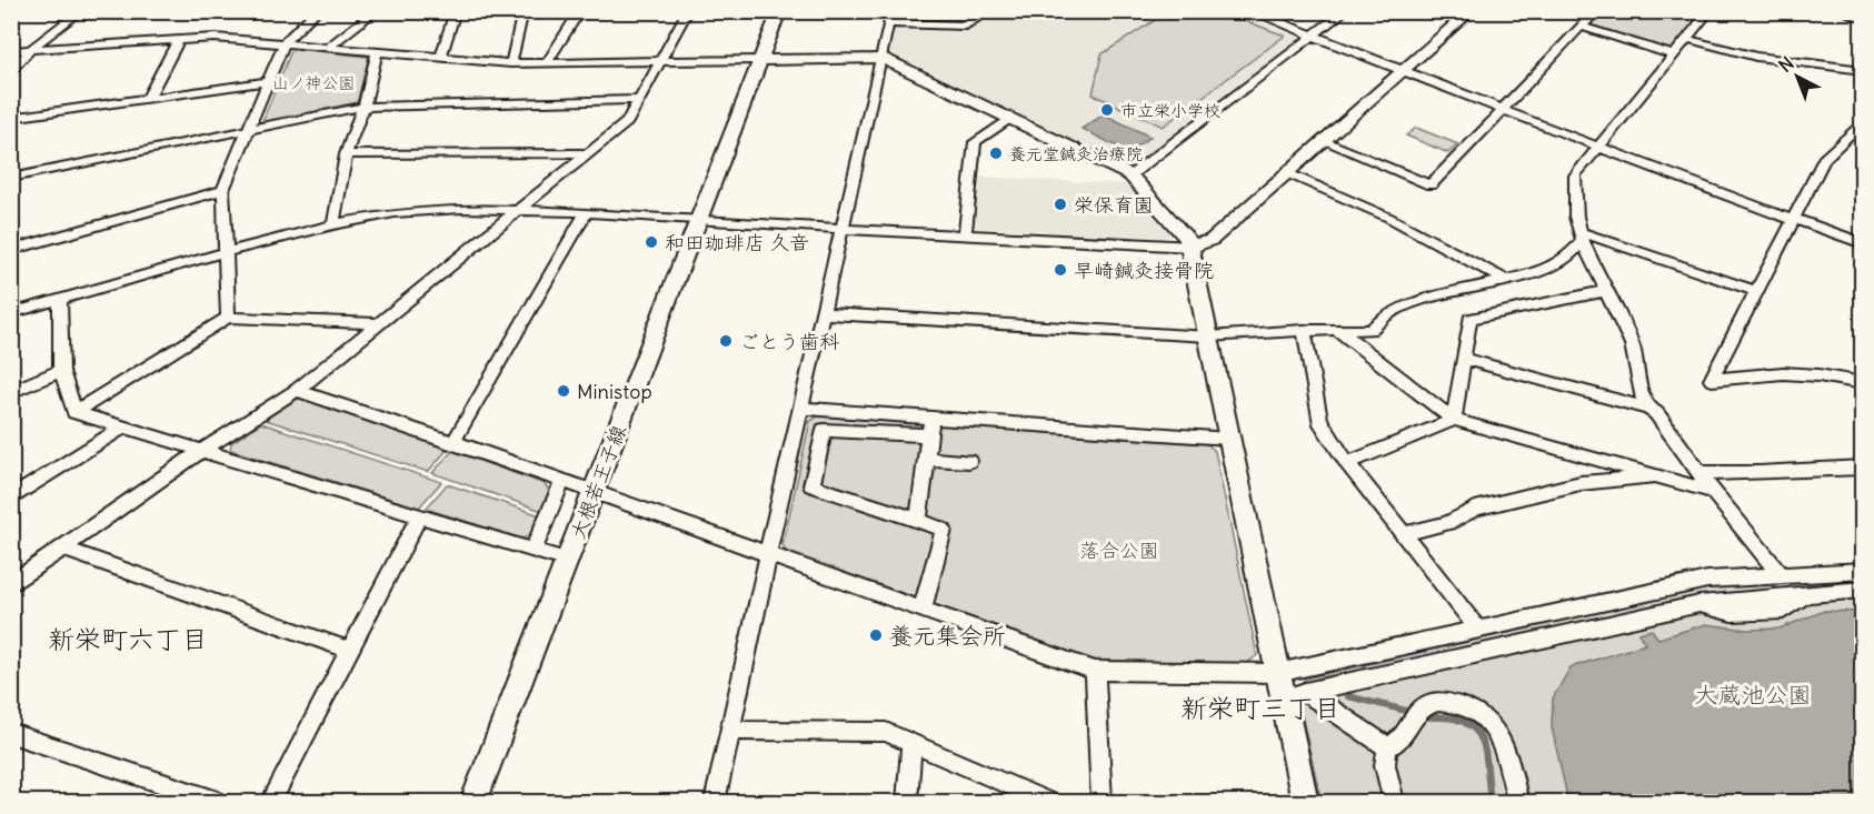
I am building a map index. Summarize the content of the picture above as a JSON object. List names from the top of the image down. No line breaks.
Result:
{"streets":{"street":["大根若王子線"]},"districts":["新栄町六丁目","新栄町三丁目"],"parks":["山ノ神公園","落合公園","大蔵池公園"],"places":["市立栄小学校","養元堂鍼灸治療院","栄保育園","和田珈琲店 久音","早崎鍼灸接骨院","ごとう歯科","Ministop","養元集会所"],"north":"top left"}
